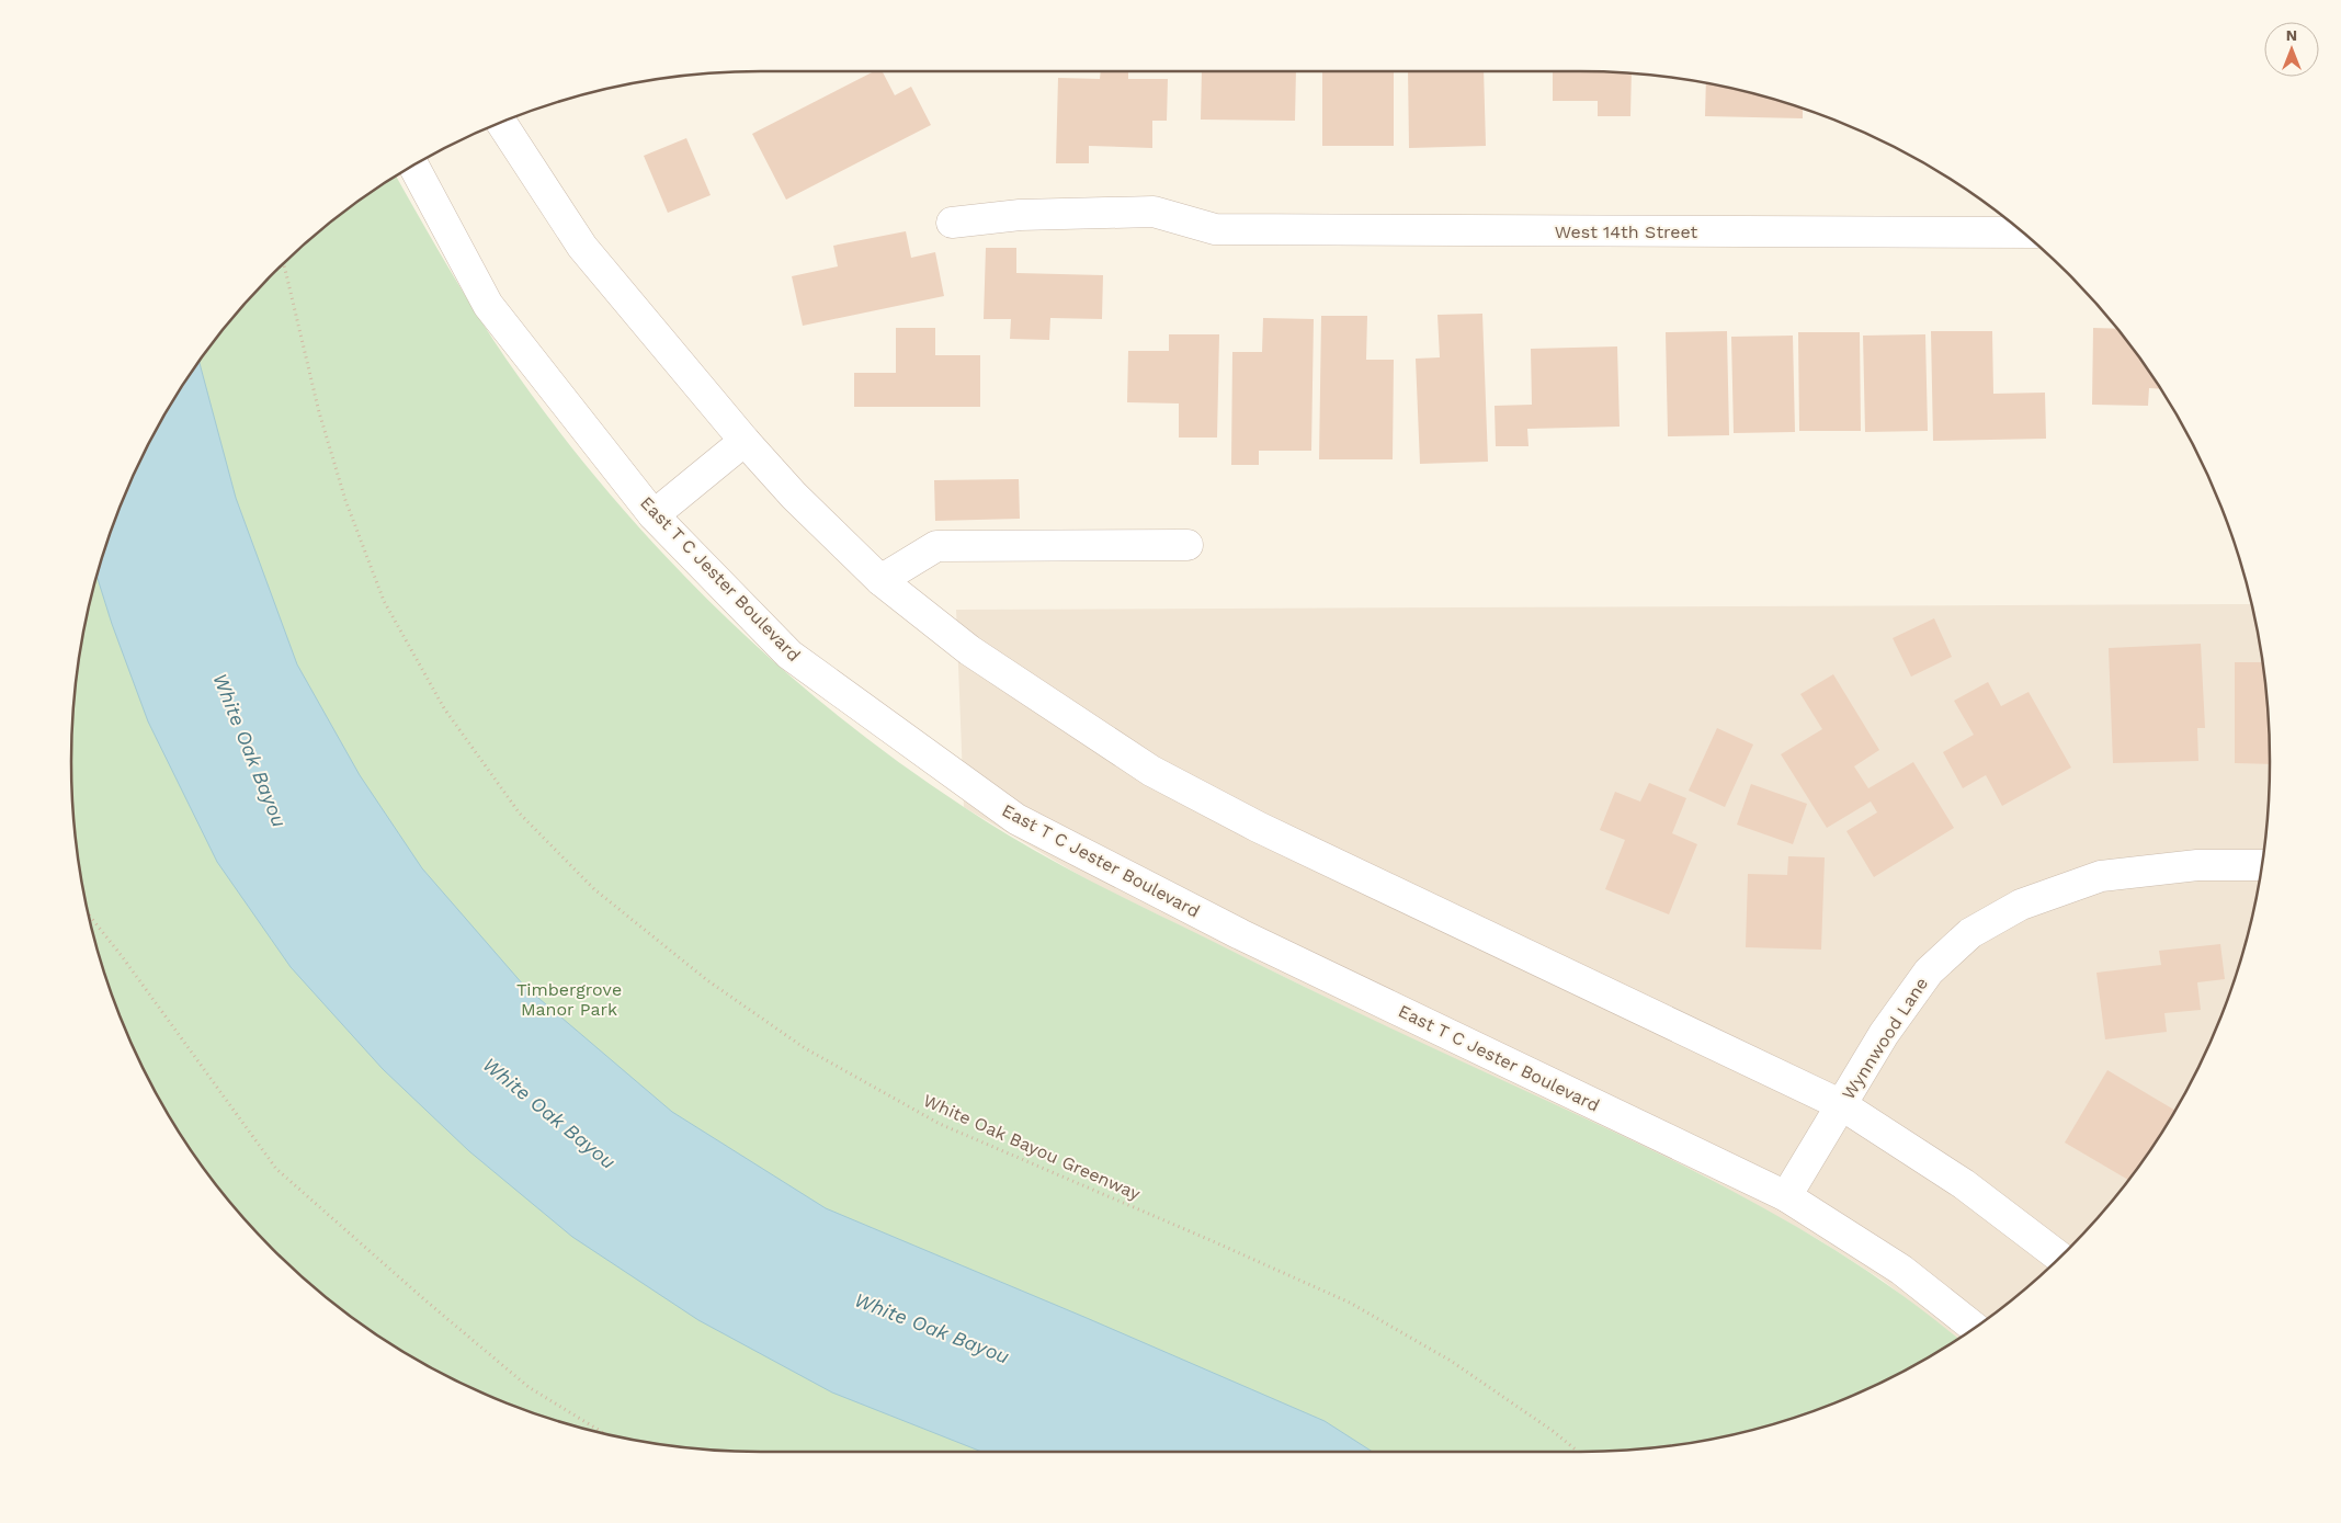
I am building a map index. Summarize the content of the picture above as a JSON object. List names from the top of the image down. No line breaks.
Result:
{"streets":{"street":["West 14th Street","East T C Jester Boulevard","Wynnwood Lane"],"path":["White Oak Bayou Greenway"]},"crossings":[["East T C Jester Boulevard","Wynnwood Lane"]],"water":["White Oak Bayou"],"parks":["Timbergrove Manor Park"],"north":"top"}
